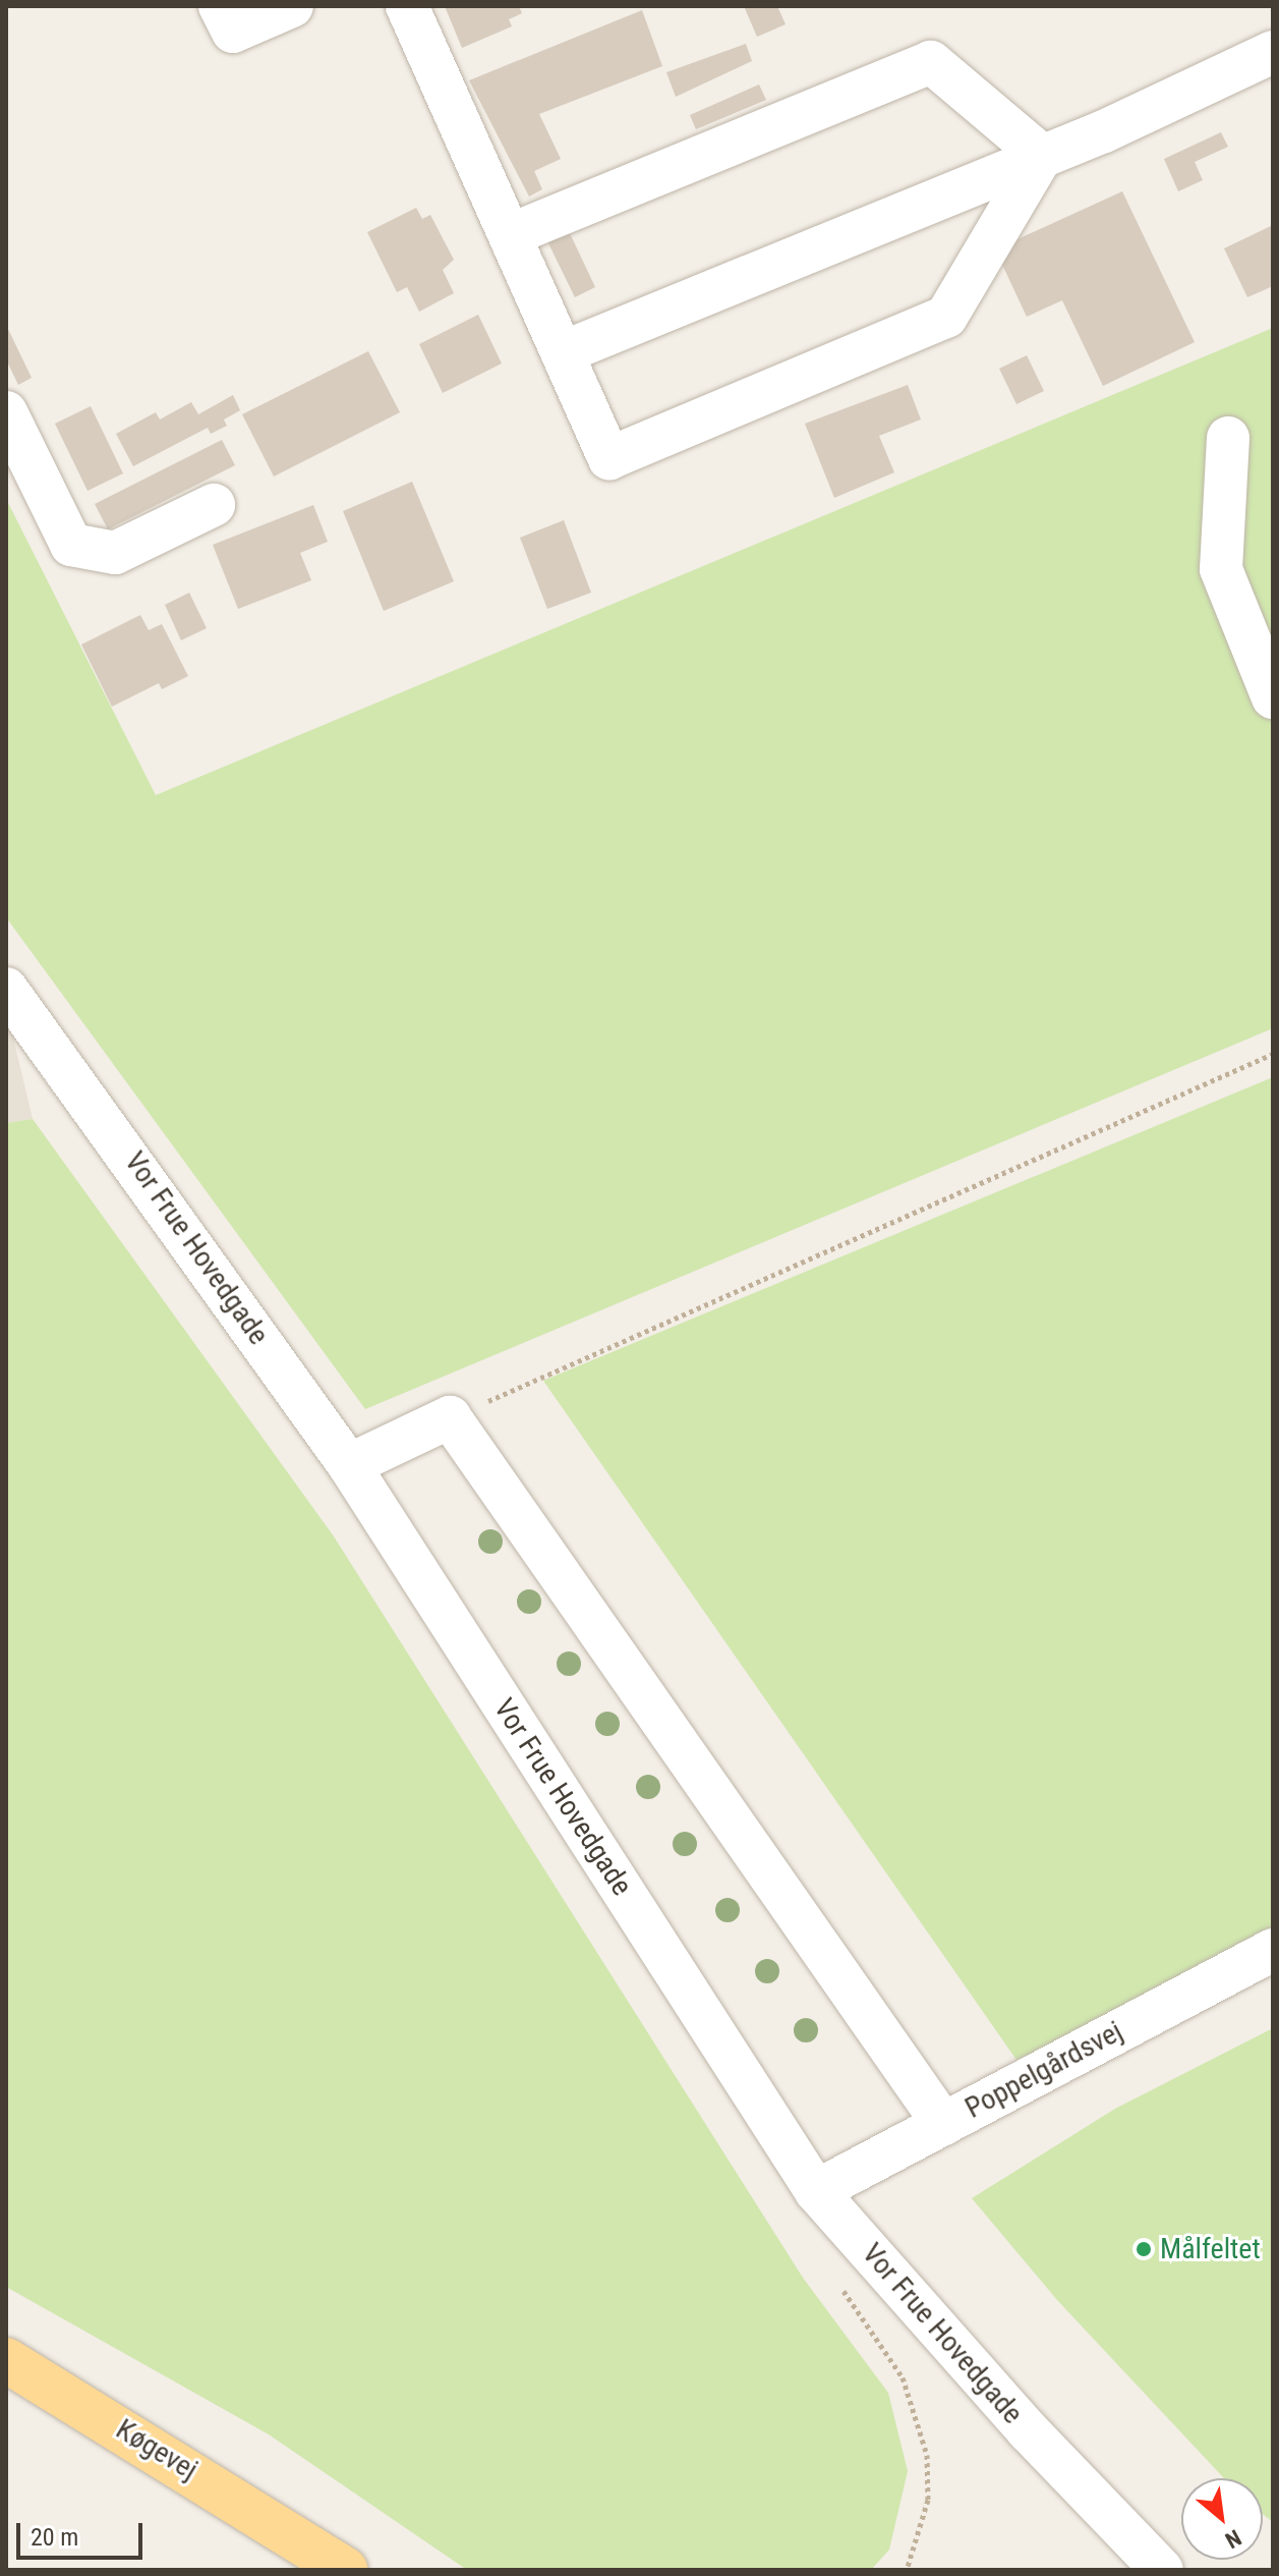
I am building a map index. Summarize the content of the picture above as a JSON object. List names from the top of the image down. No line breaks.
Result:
{"streets":{"main road":["Køgevej"],"street":["Vor Frue Hovedgade","Poppelgårdsvej"]},"crossings":[["Vor Frue Hovedgade","Poppelgårdsvej"]],"places":["Målfeltet"],"scale_bar":"20 m","north":"bottom right"}
